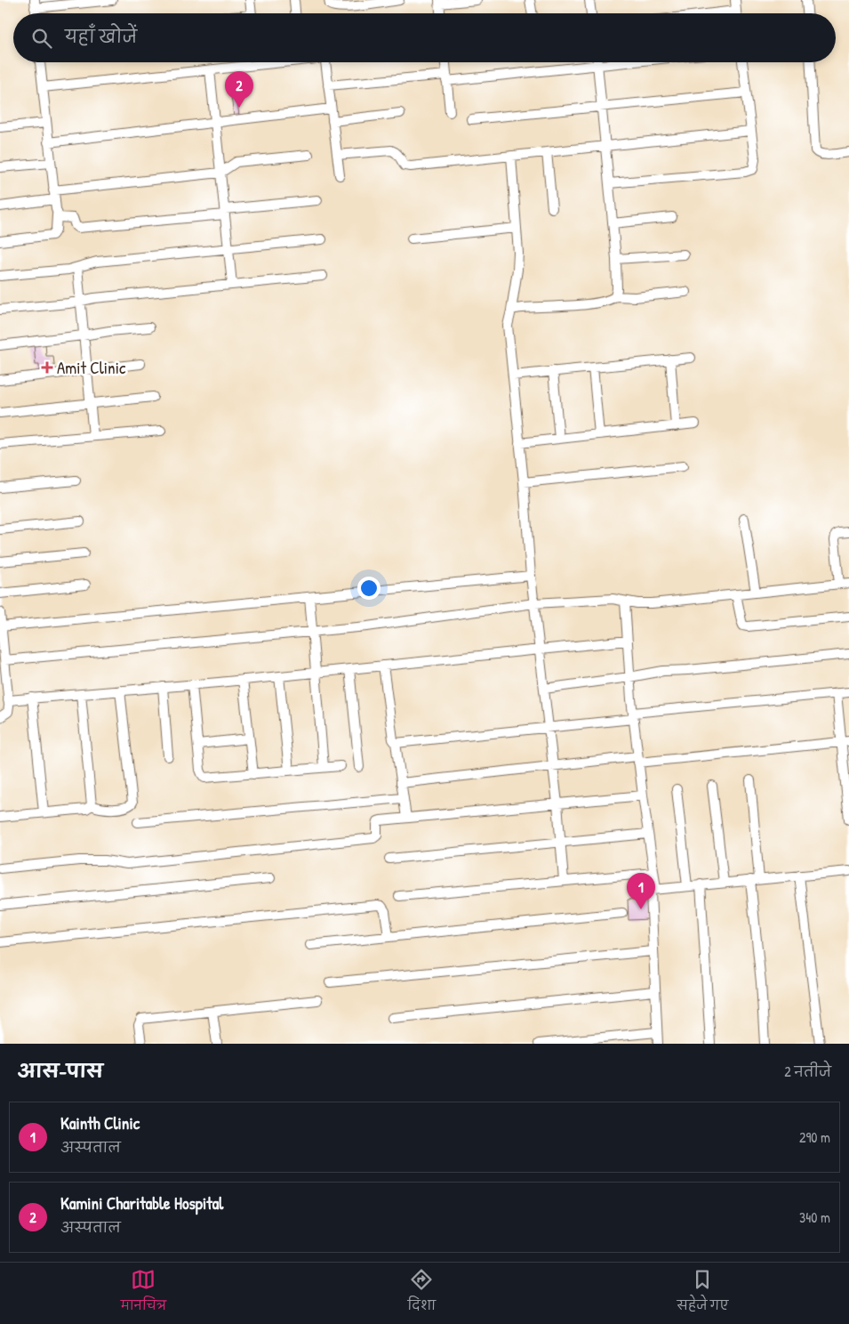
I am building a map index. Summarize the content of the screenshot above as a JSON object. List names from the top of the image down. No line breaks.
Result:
{"places":{"health":["Amit Clinic"]},"page":{"search":"यहाँ खोजें","pins":["2","1"],"heading":["आस-पास","2 नतीजे"],"list":[{"mark":"1","name":"Kainth Clinic","note":"अस्पताल","value":"290 m"},{"mark":"2","name":"Kamini Charitable Hospital","note":"अस्पताल","value":"340 m"}],"nav":["मानचित्र","दिशा","सहेजे गए"]}}
